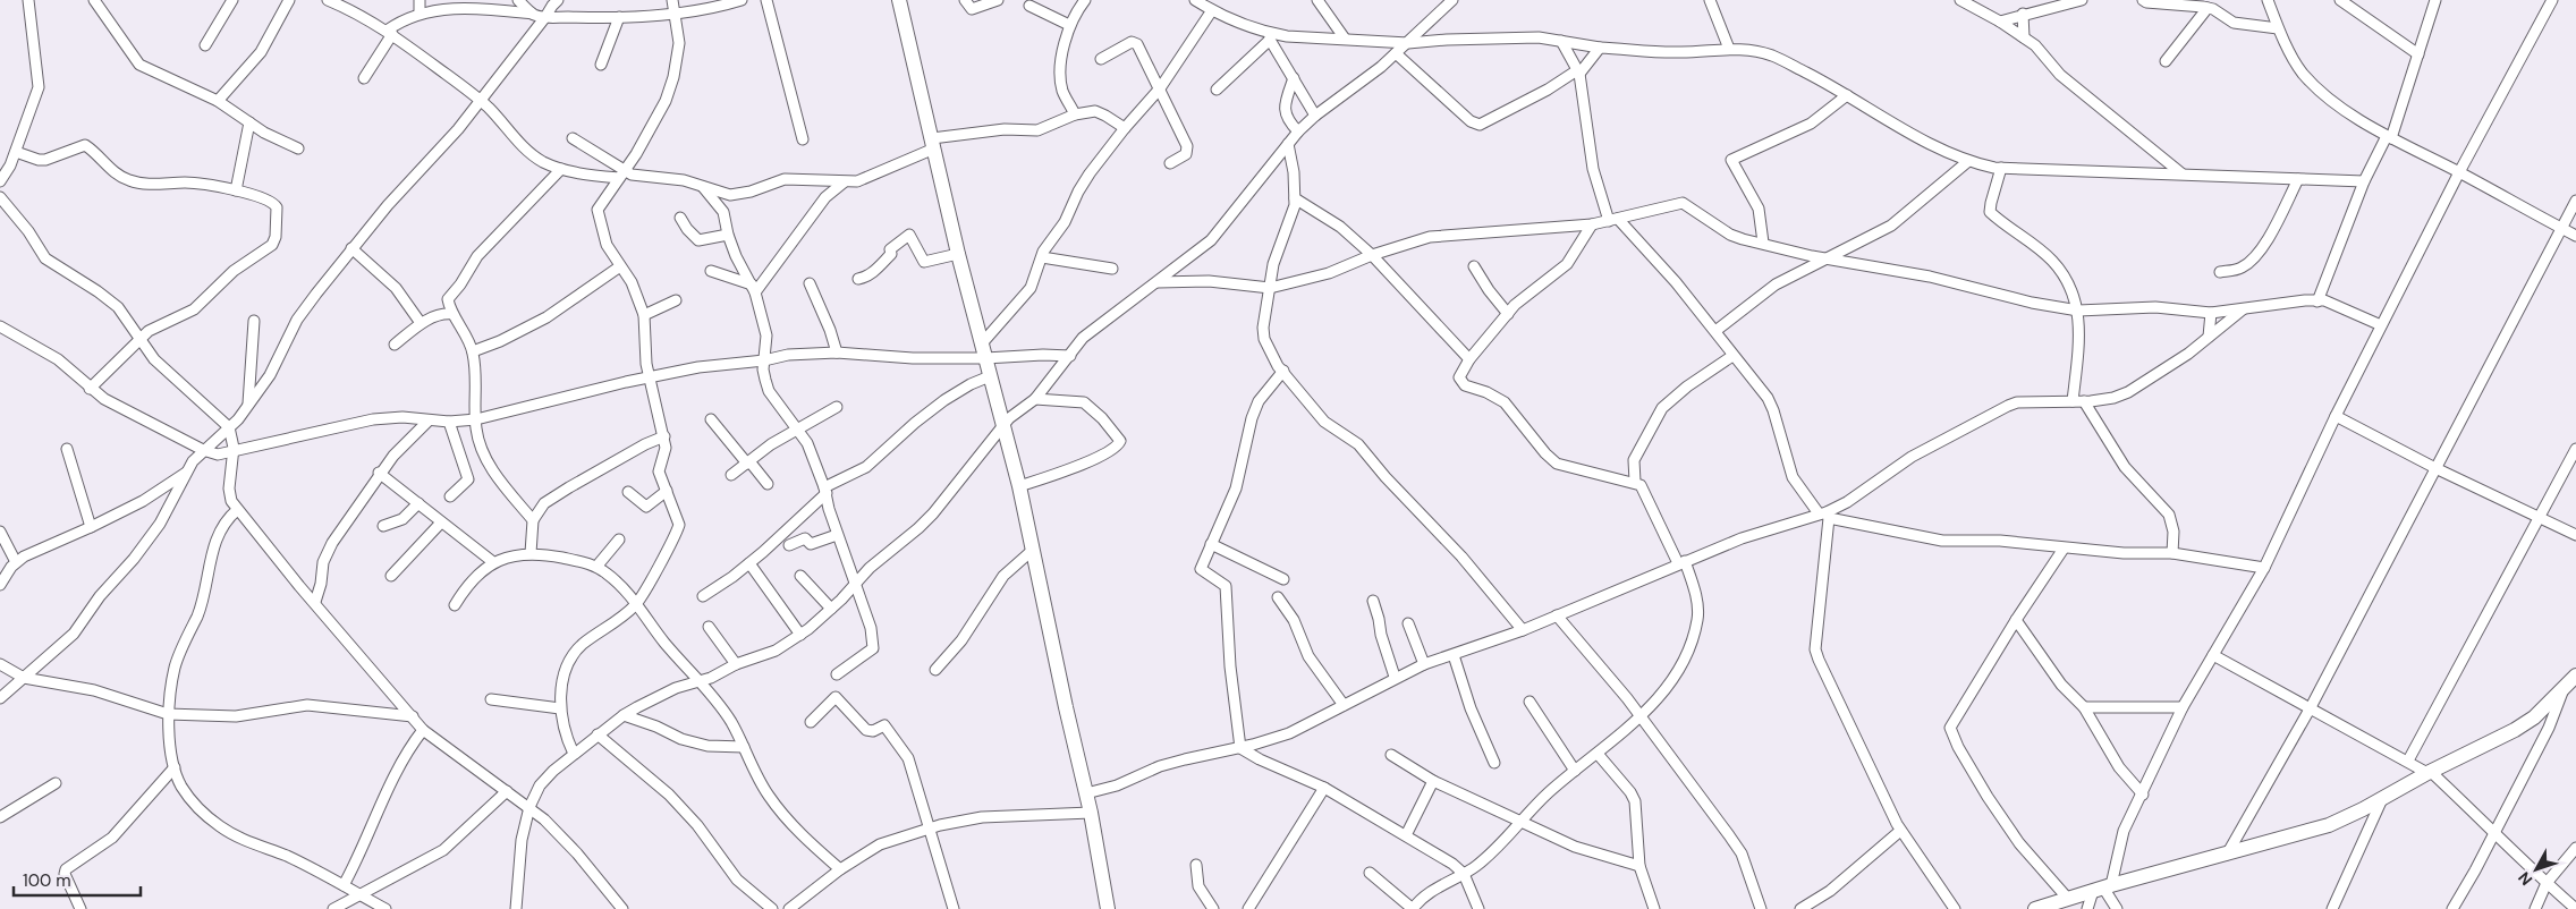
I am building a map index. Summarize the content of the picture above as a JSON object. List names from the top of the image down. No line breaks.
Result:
{"scale_bar":"100 m","north":"bottom left"}
